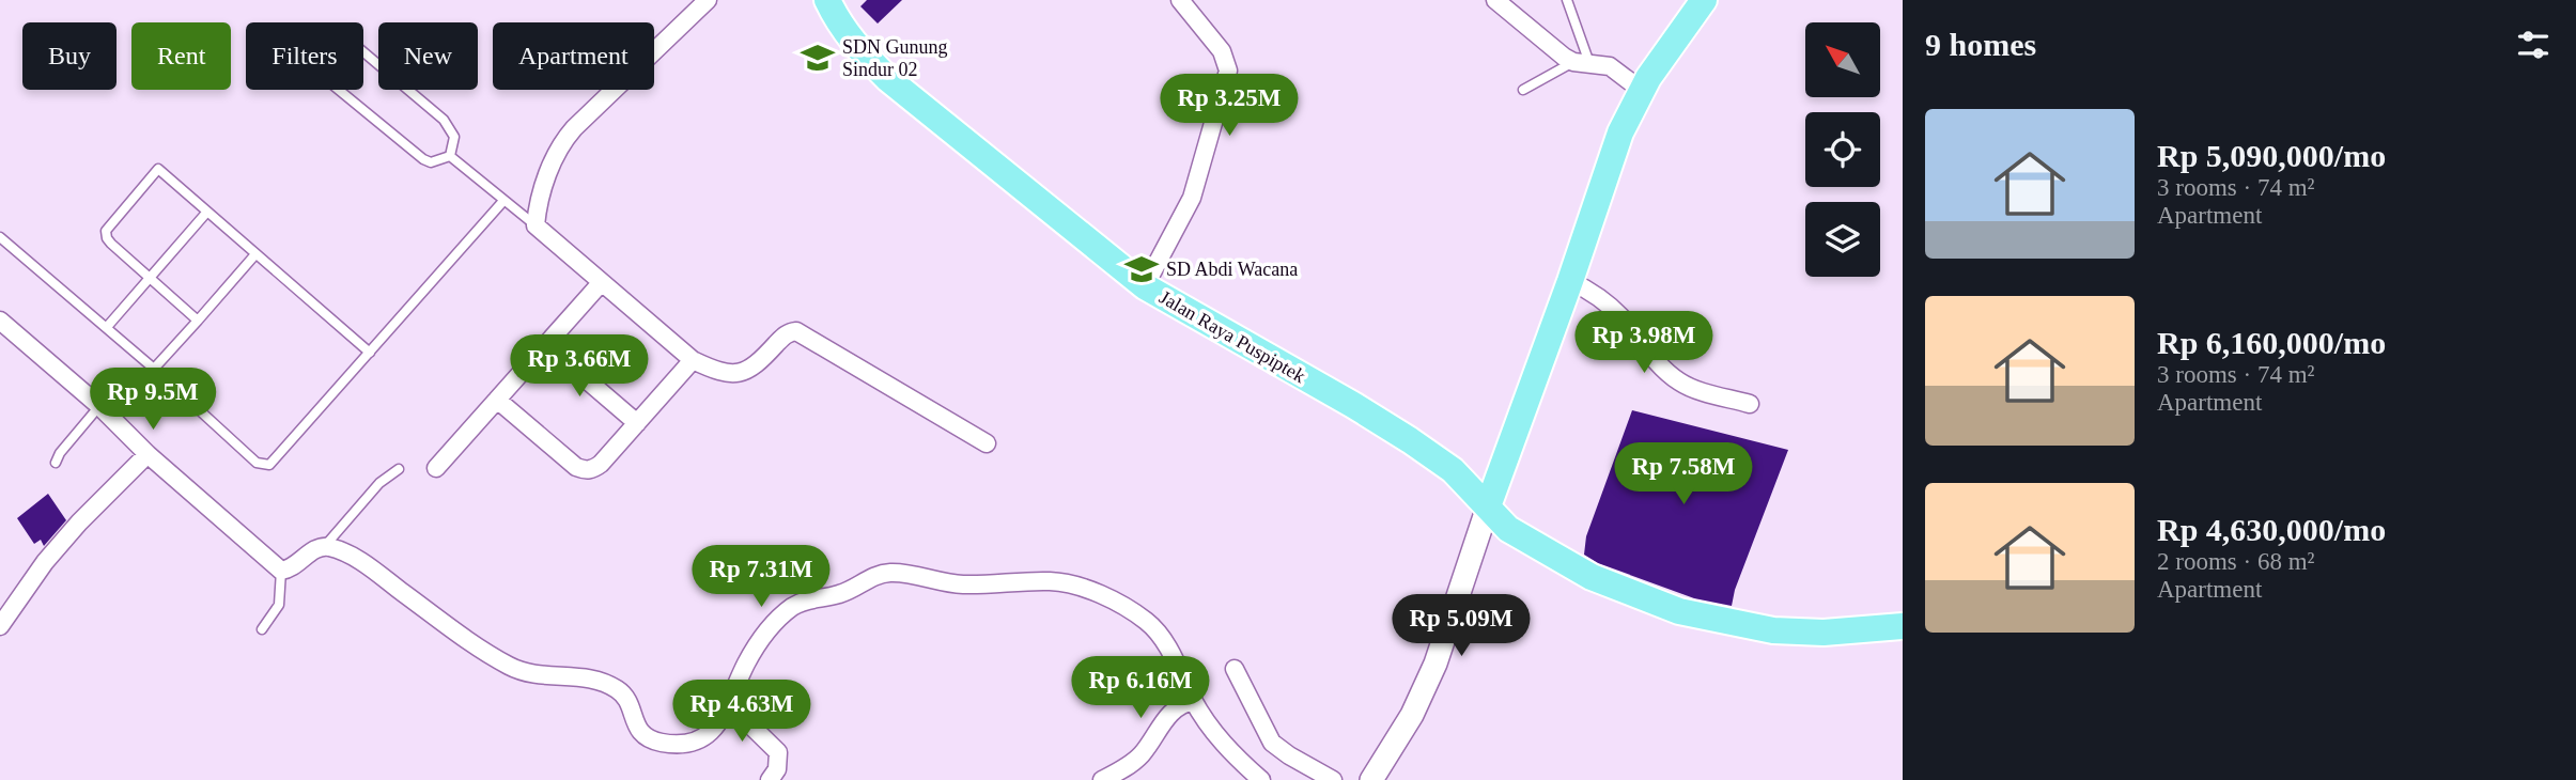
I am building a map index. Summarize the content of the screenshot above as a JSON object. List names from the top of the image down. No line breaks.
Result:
{"streets":{"main road":["Jalan Raya Puspiptek"]},"places":{"school or university":["SDN Gunung Sindur 02","SD Abdi Wacana"]},"north":"top left","page":{"heading":"9 homes","chip":["Buy","Rent","Filters","New","Apartment"],"price":["Rp 3.25M","Rp 3.98M","Rp 3.66M","Rp 9.5M","Rp 7.58M","Rp 7.31M","Rp 5.09M","Rp 6.16M","Rp 4.63M"],"list":[{"name":"Rp 5,090,000/mo","note":"3 rooms · 74 m² · Apartment"},{"name":"Rp 6,160,000/mo","note":"3 rooms · 74 m² · Apartment"},{"name":"Rp 4,630,000/mo","note":"2 rooms · 68 m² · Apartment"}]}}
